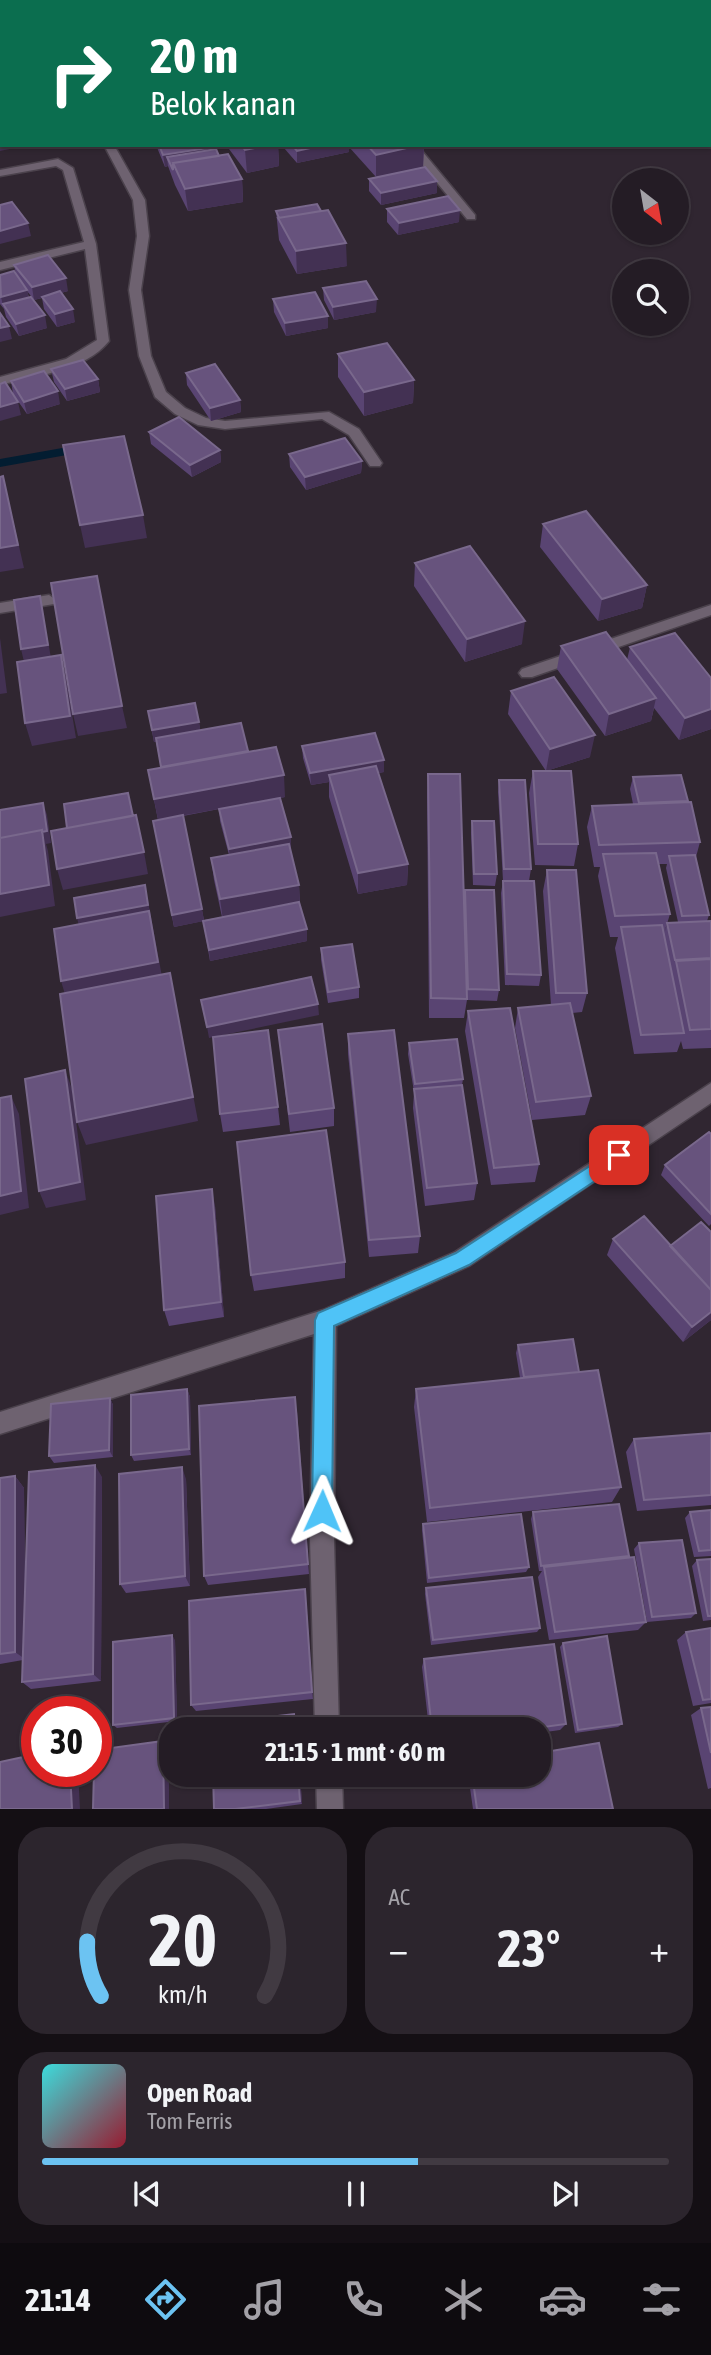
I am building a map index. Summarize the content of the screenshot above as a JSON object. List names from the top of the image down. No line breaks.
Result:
{"north":"bottom right","page":{"turn":["20 m","Belok kanan"],"limit":"30","trip":"21:15 · 1 mnt · 60 m","tile":"AC","heat":["−","23°","+"],"song":["Open Road","Tom Ferris"],"tabs":"21:14","gauge":["20","km/h"]}}
